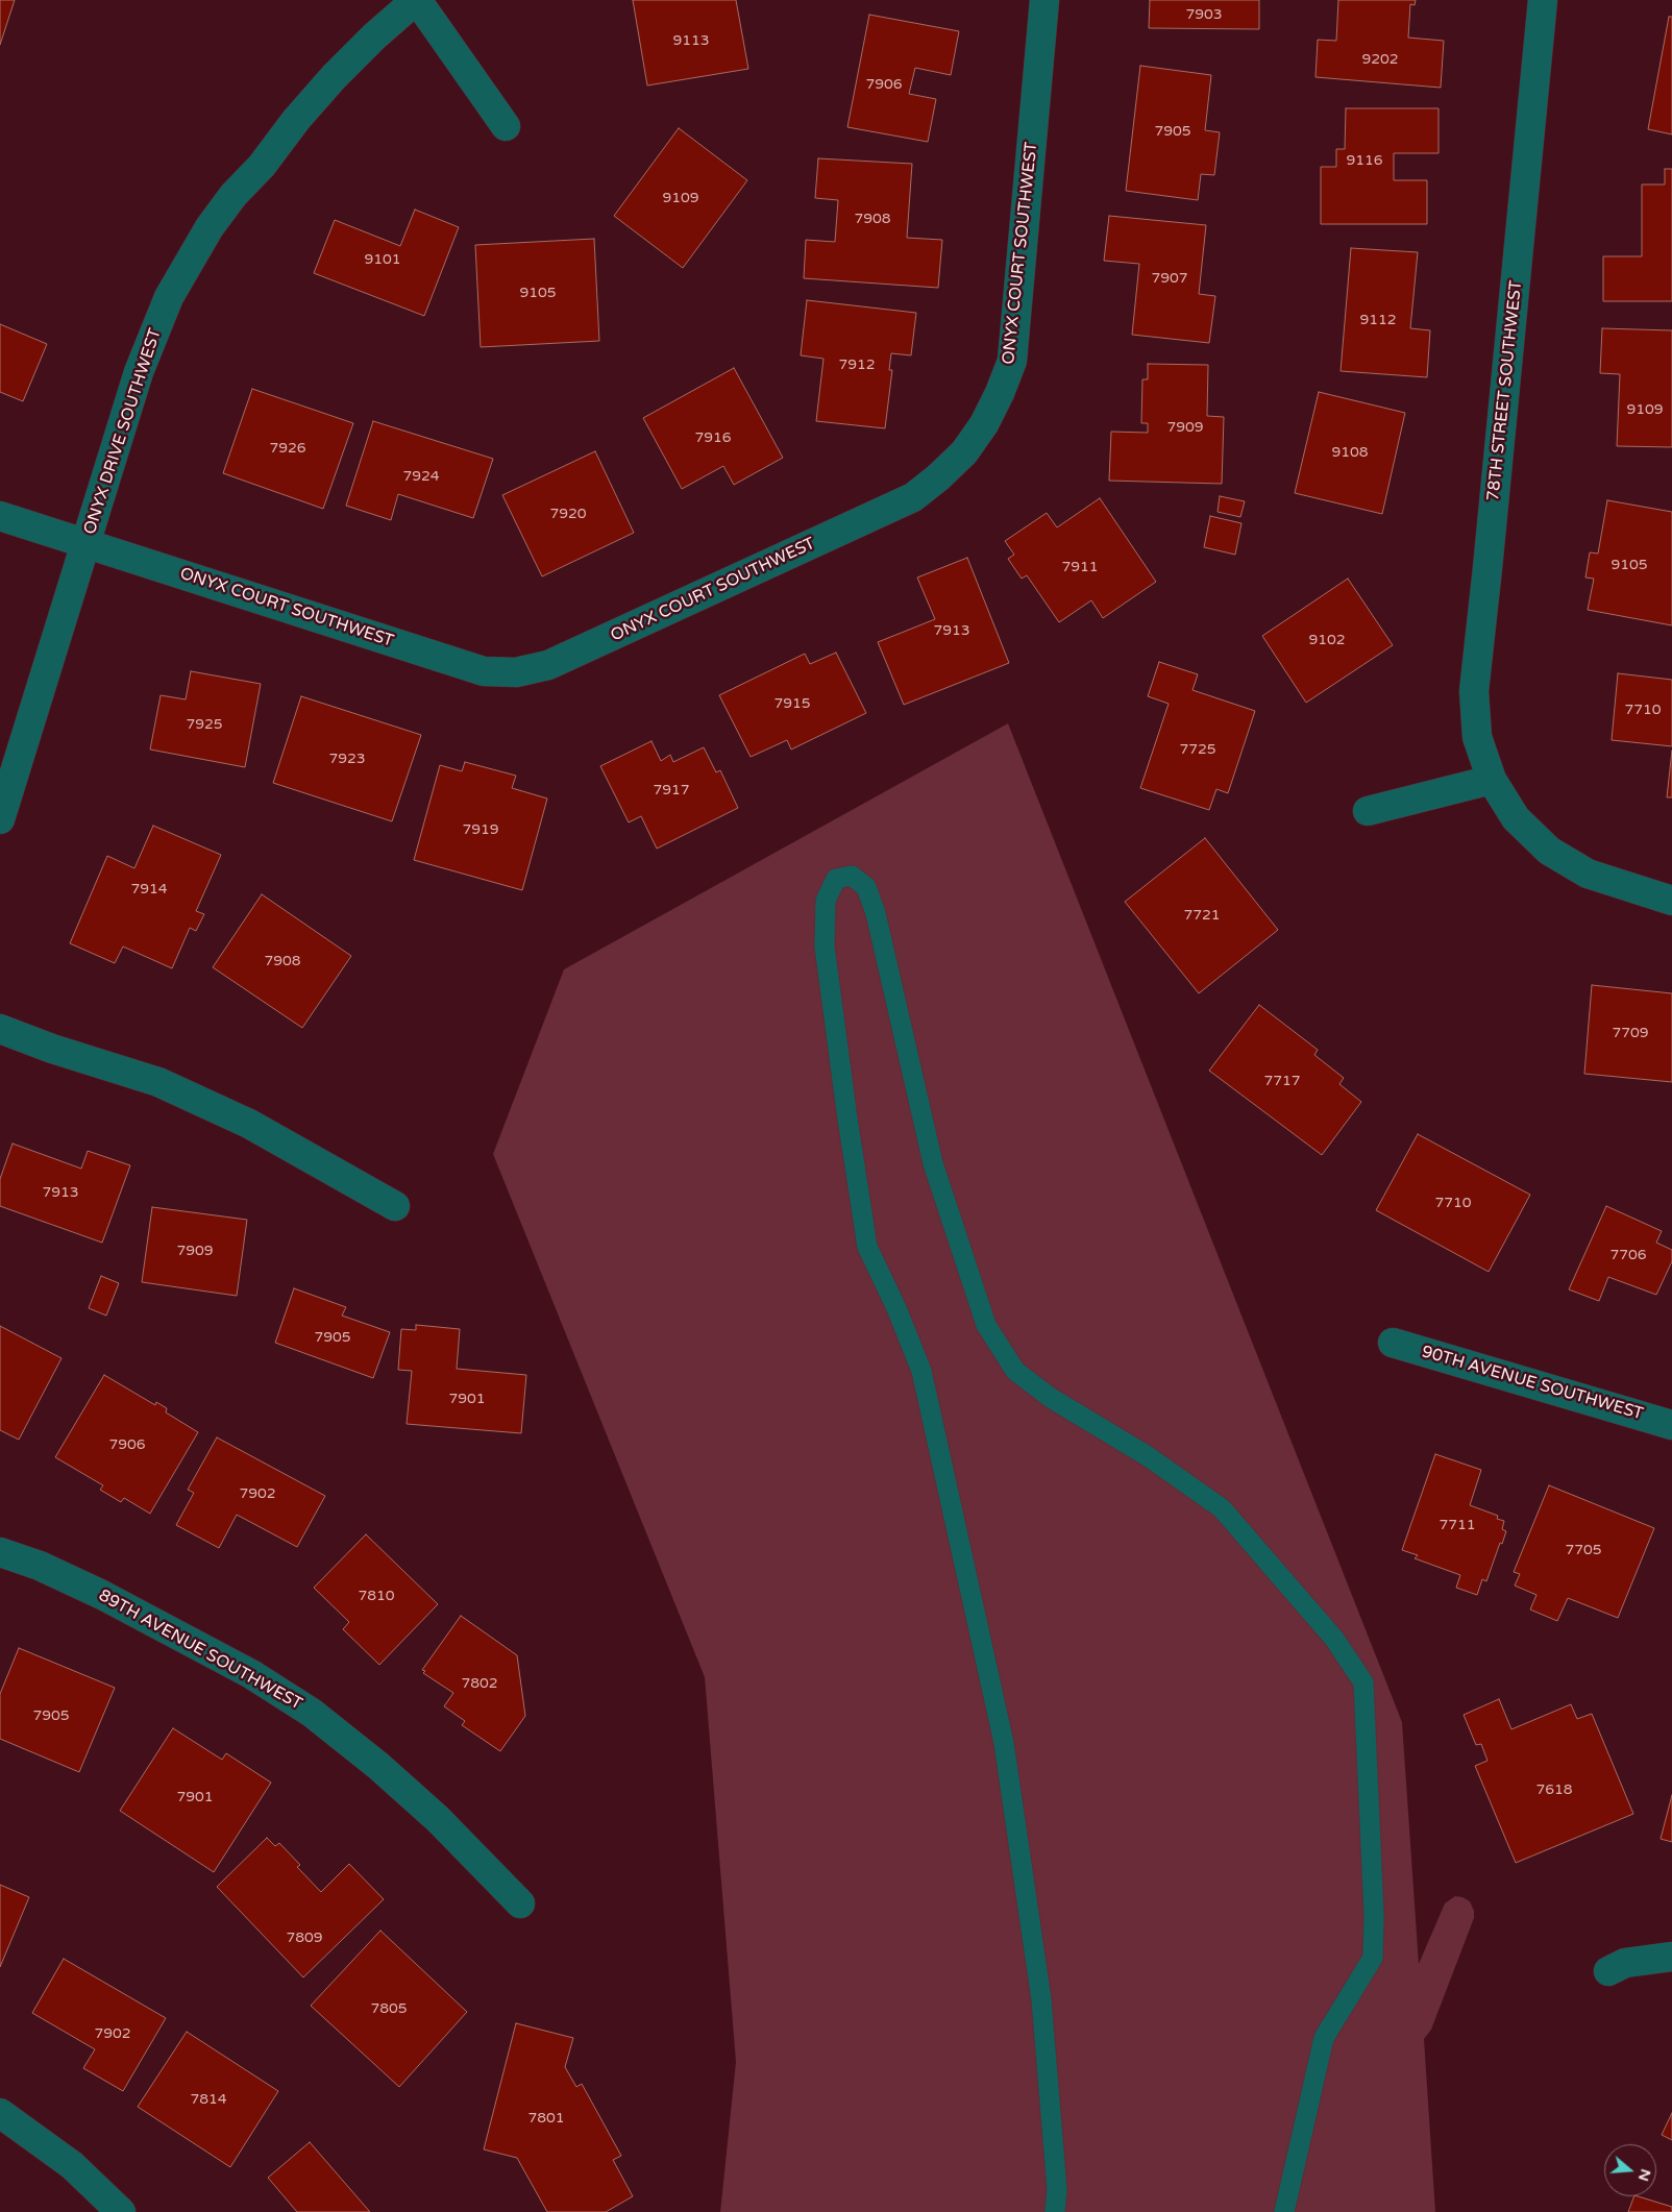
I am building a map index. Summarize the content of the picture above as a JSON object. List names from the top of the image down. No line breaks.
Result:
{"streets":{"street":["ONYX COURT SOUTHWEST","78TH STREET SOUTHWEST","ONYX DRIVE SOUTHWEST","90TH AVENUE SOUTHWEST","89TH AVENUE SOUTHWEST"]},"crossings":[["ONYX COURT SOUTHWEST","ONYX DRIVE SOUTHWEST"]],"house_numbers":["7903","9113","9202","7906","7905","9116","9109","7908","9101","7907","9105","9112","7912","9109","7909","7916","7926","9108","7924","7920","9105","7911","7913","9102","7915","7710","7925","7725","7923","7917","7919","7914","7721","7908","7709","7717","7913","7710","7909","7706","7905","7901","7906","7902","7711","7705","7810","7802","7905","7618","7901","7809","7805","7902","7814","7801"],"north":"right"}
